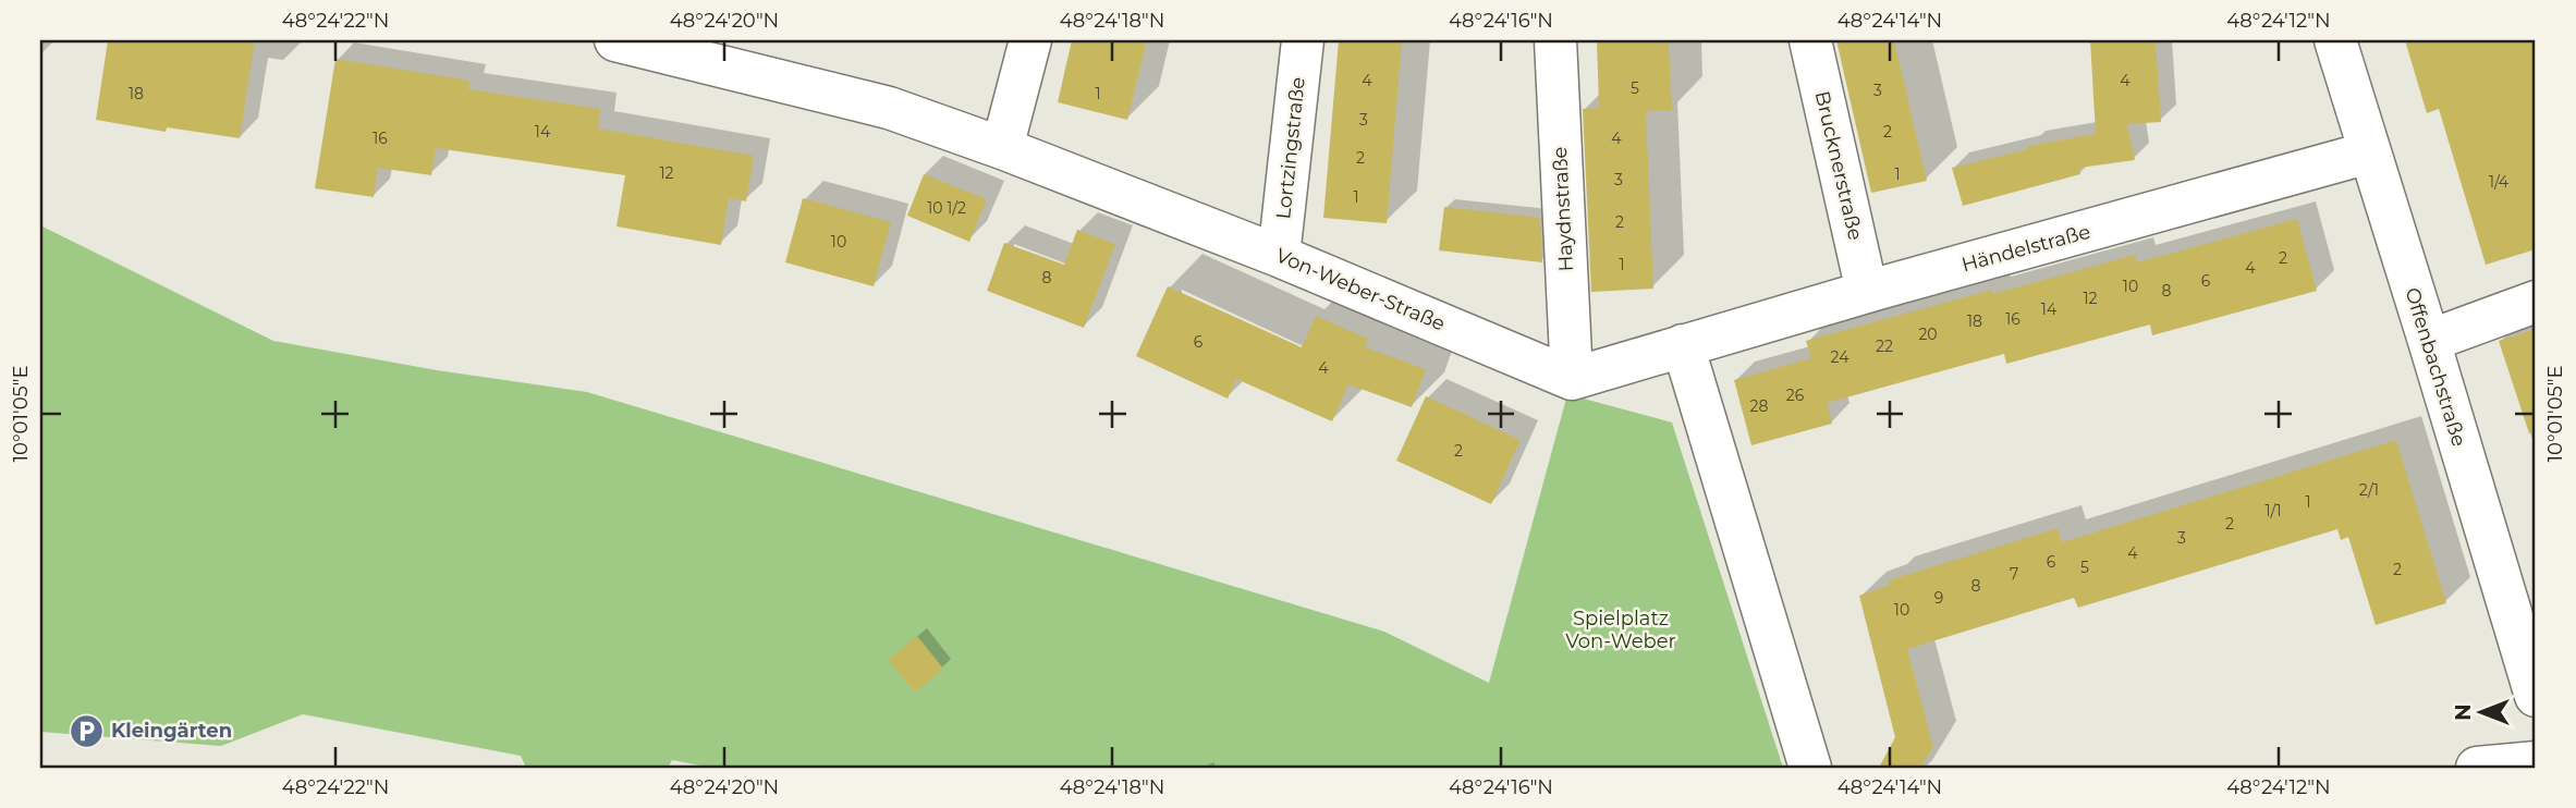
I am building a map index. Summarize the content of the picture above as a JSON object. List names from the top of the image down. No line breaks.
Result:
{"streets":{"street":["Lortzingstraße","Brucknerstraße","Haydnstraße","Händelstraße","Von-Weber-Straße","Offenbachstraße"]},"crossings":[["Lortzingstraße","Von-Weber-Straße"],["Brucknerstraße","Händelstraße"],["Haydnstraße","Von-Weber-Straße"],["Händelstraße","Offenbachstraße"]],"parks":["Spielplatz Von-Weber"],"places":{"parking":["Kleingärten"]},"house_numbers":["4","4","5","3","18","1","3","14","2","16","4","2","12","1","3","1/4","1","10 1/2","2","10","2","1","4","8","6","10","8","12","14","16","18","20","6","22","24","4","26","28","2","2/1","1","1/1","2","3","4","6","5","2","7","8","9","10"],"north":"left","coordinates":["48°24'22\"N","48°24'20\"N","48°24'18\"N","48°24'16\"N","48°24'14\"N","48°24'12\"N","10°01'05\"E"]}
